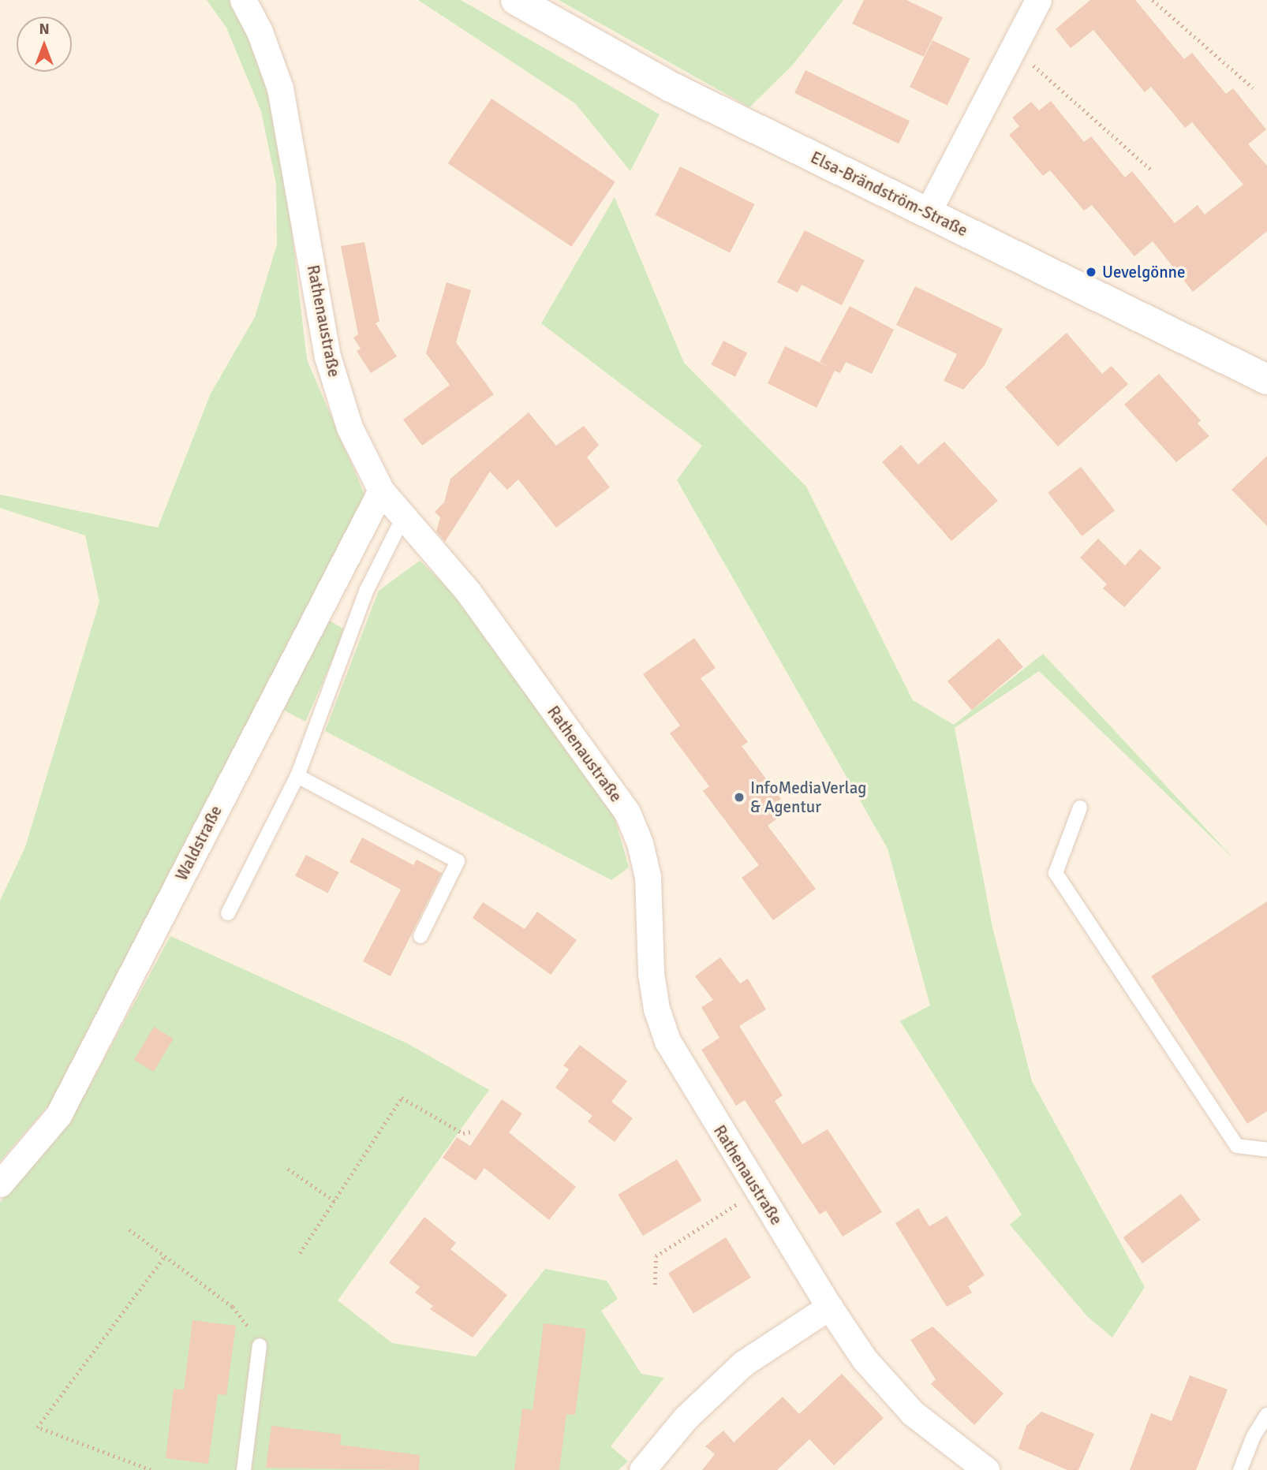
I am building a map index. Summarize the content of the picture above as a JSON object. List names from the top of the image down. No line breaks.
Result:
{"streets":{"street":["Elsa-Brändström-Straße","Rathenaustraße","Waldstraße"]},"crossings":[["Rathenaustraße","Waldstraße"]],"places":["Uevelgönne","InfoMediaVerlag & Agentur"],"north":"top"}
